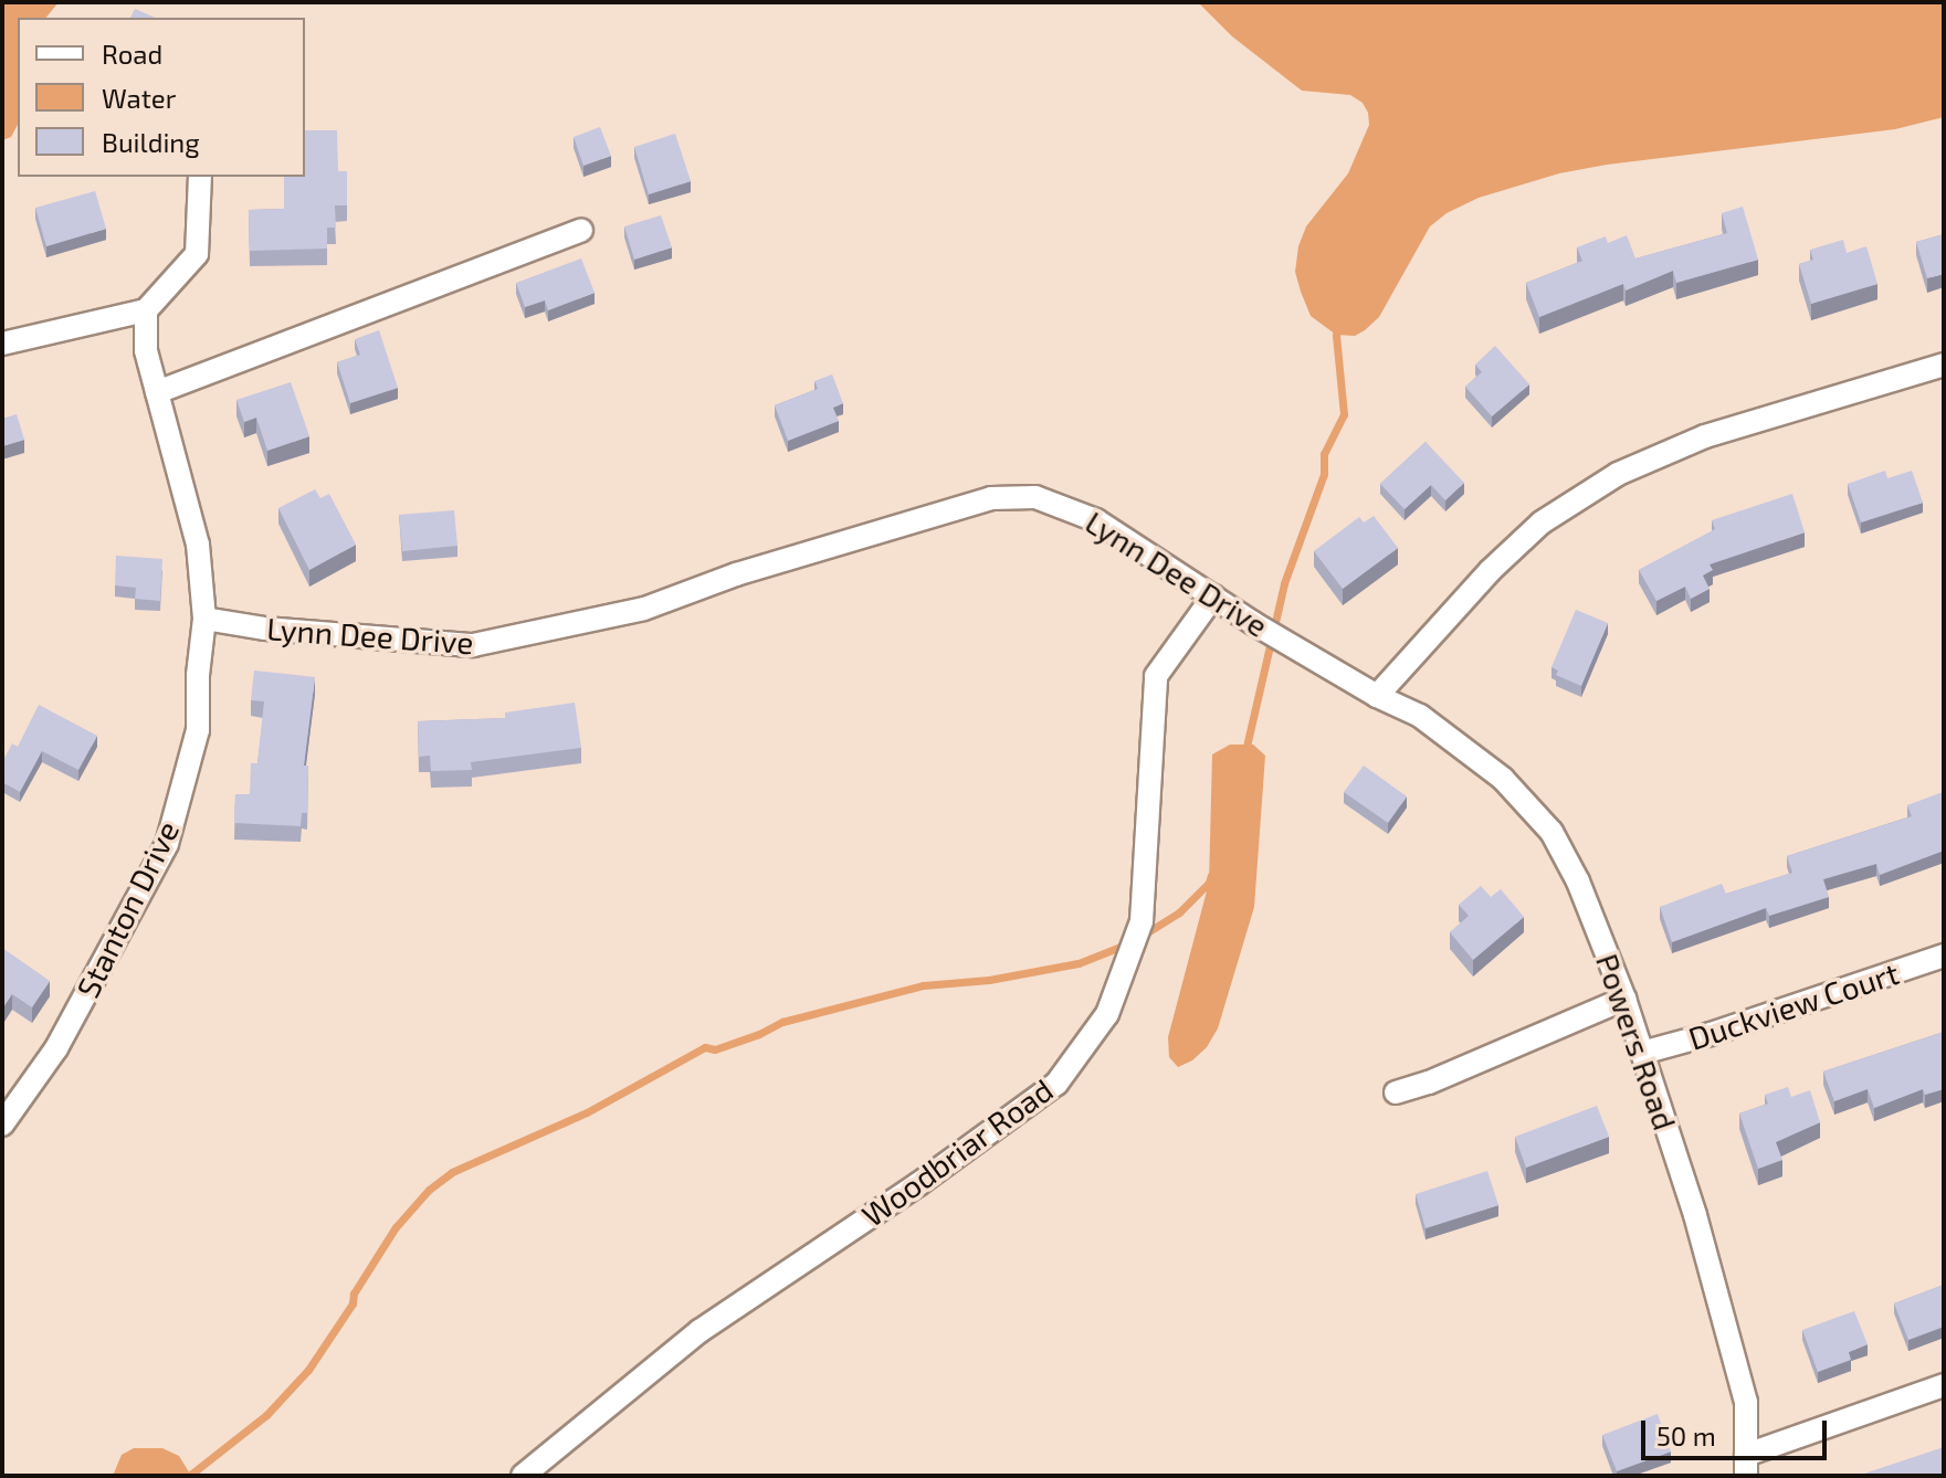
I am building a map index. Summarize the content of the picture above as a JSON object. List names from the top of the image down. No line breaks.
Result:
{"streets":{"street":["Lynn Dee Drive","Stanton Drive","Duckview Court","Powers Road","Woodbriar Road"]},"crossings":[["Lynn Dee Drive","Stanton Drive"],["Lynn Dee Drive","Powers Road"],["Lynn Dee Drive","Woodbriar Road"],["Duckview Court","Powers Road"]],"legend":["Road","Water","Building"],"scale_bar":"50 m"}
